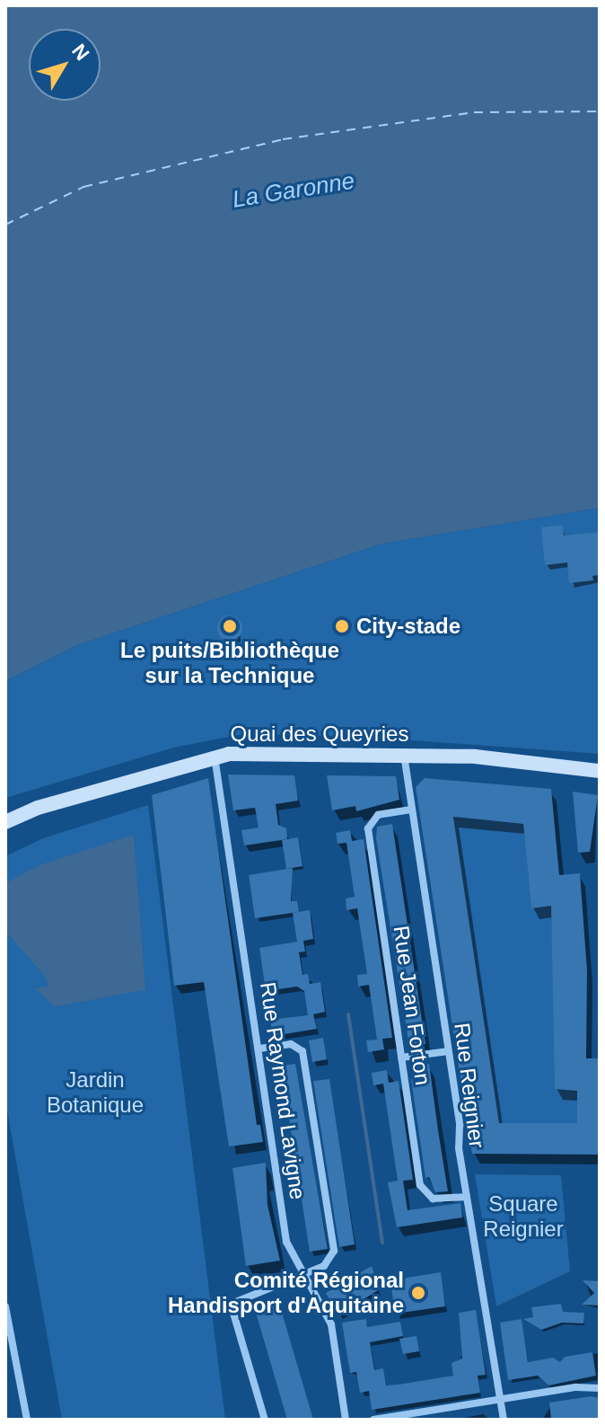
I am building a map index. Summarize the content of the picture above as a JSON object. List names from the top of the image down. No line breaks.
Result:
{"streets":{"main road":["Quai des Queyries"],"street":["Rue Jean Forton","Rue Reignier","Rue Raymond Lavigne"]},"crossings":[["Quai des Queyries","Rue Reignier"],["Quai des Queyries","Rue Raymond Lavigne"],["Rue Jean Forton","Rue Reignier"]],"water":["La Garonne"],"parks":["Jardin Botanique","Square Reignier"],"places":["Le puits/Bibliothèque sur la Technique","City-stade","Comité Régional Handisport d'Aquitaine"],"north":"top right"}
